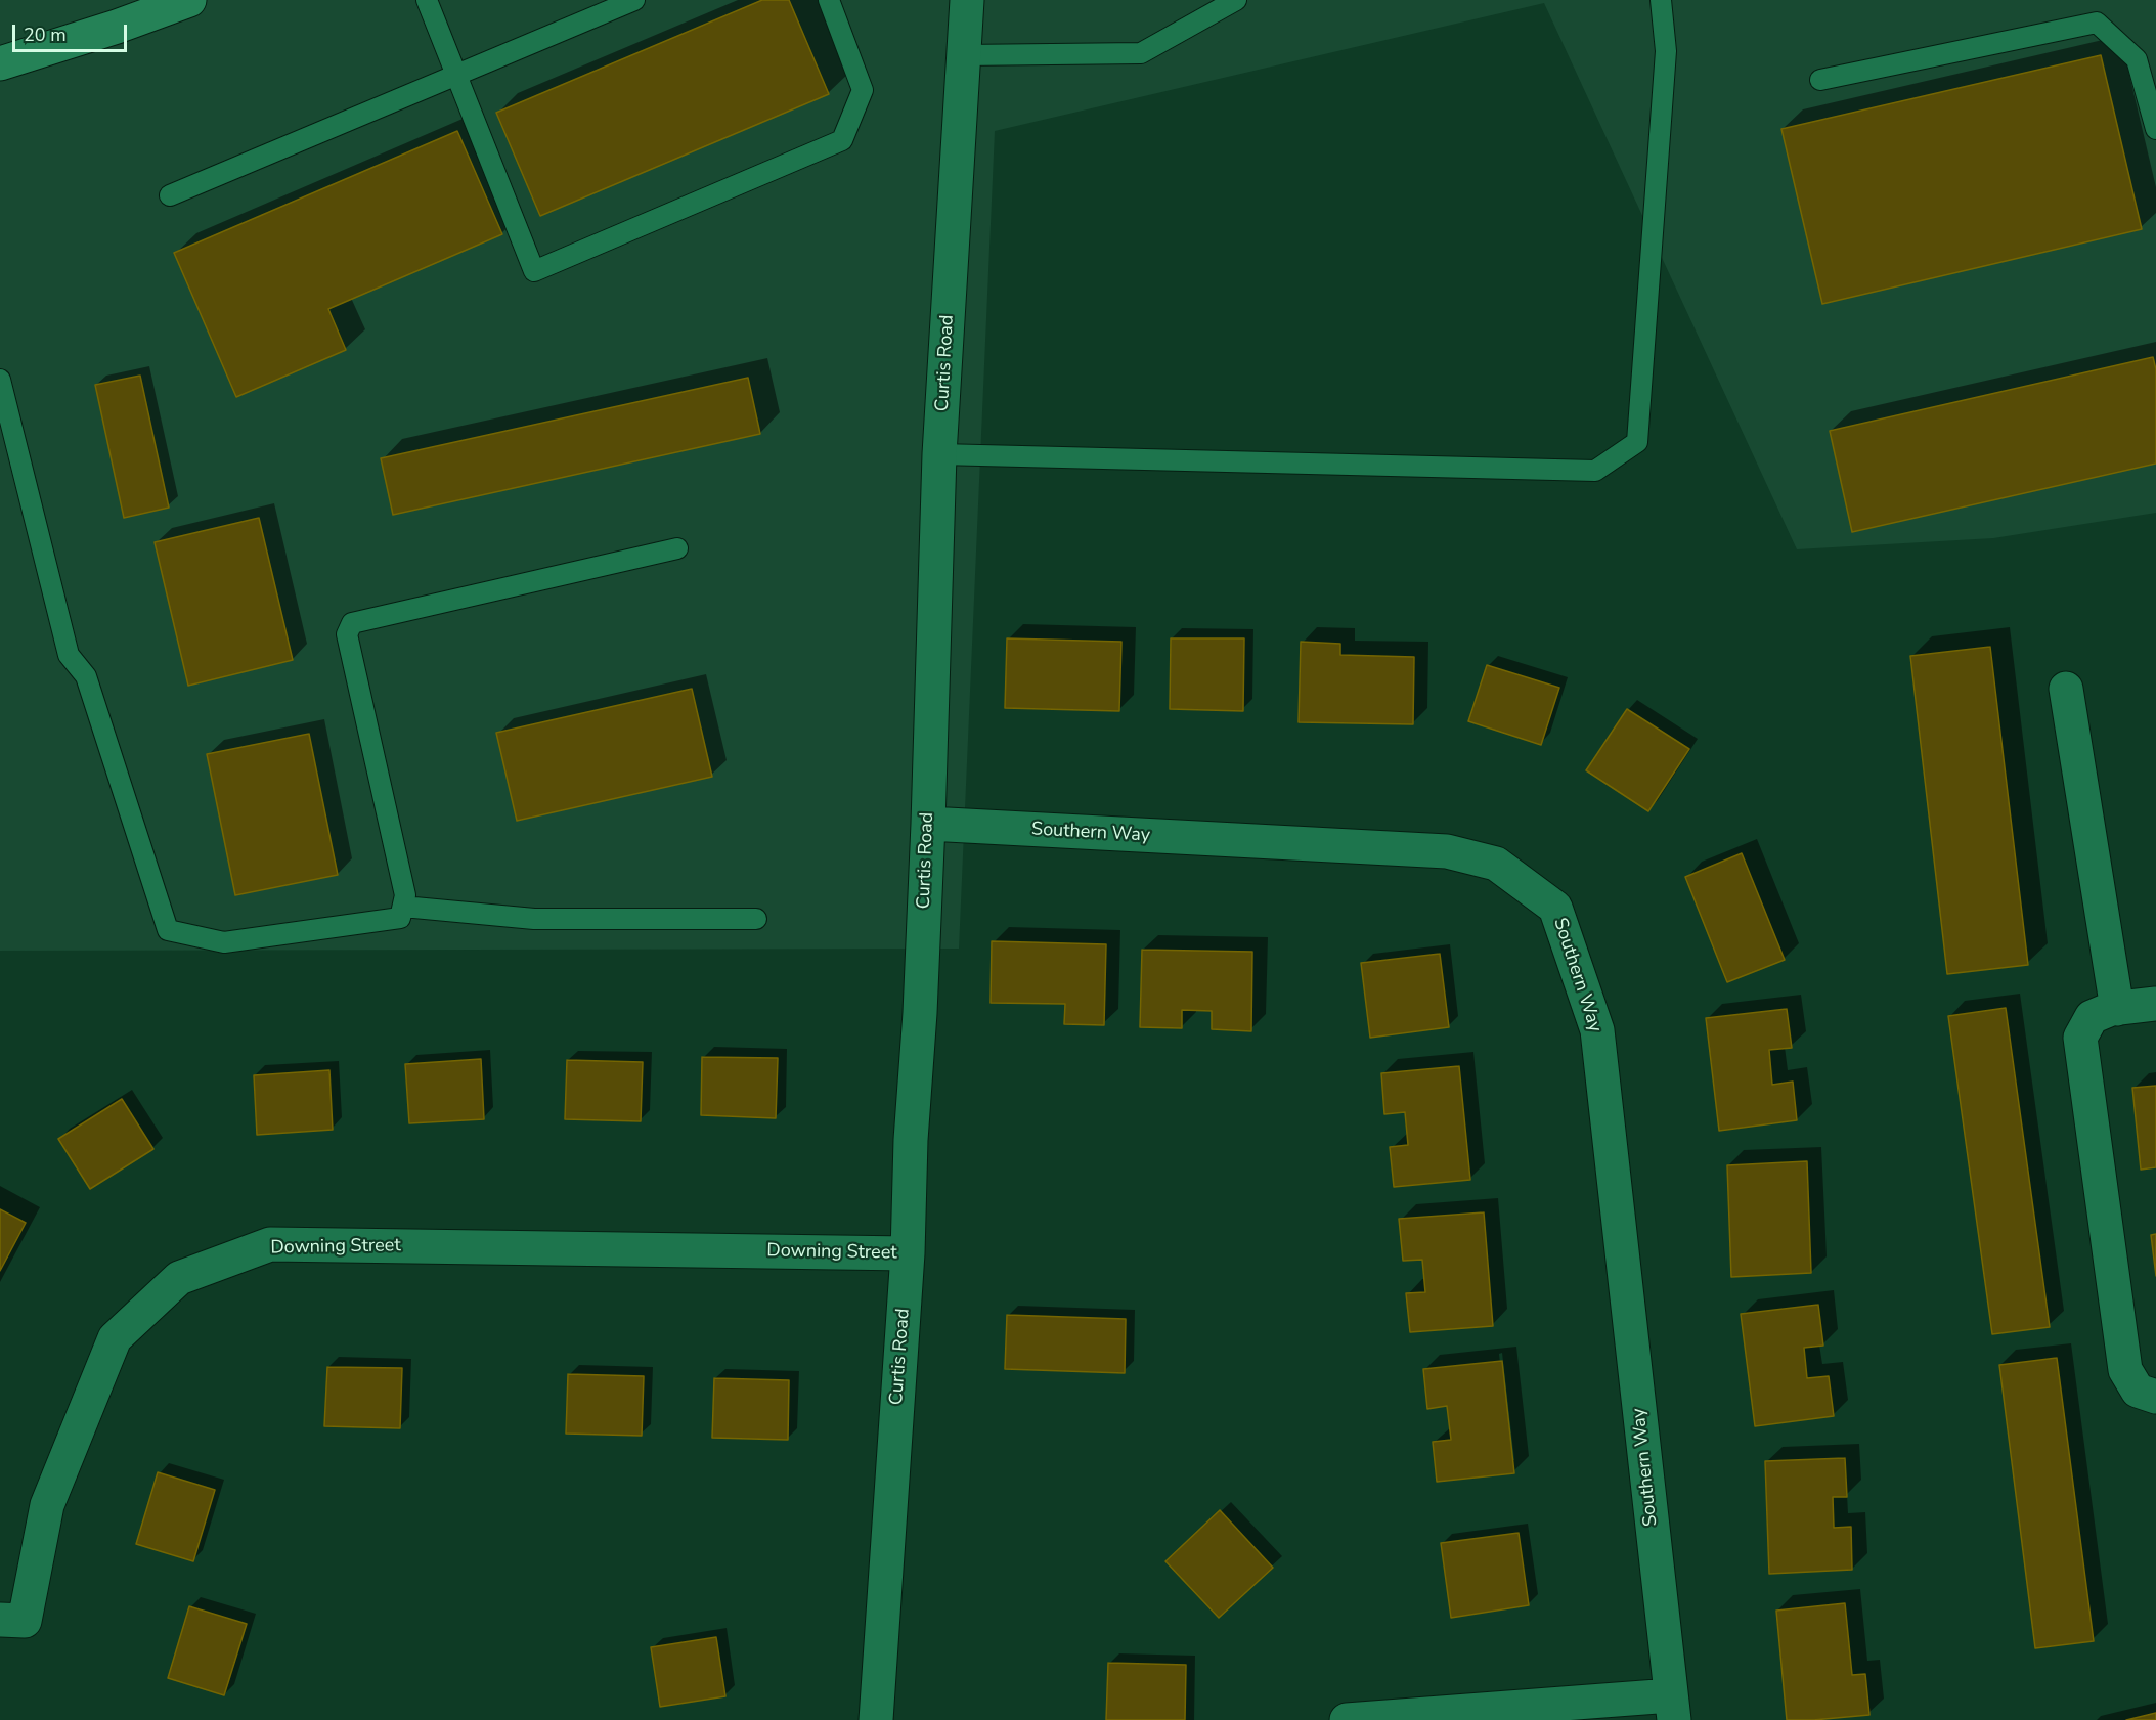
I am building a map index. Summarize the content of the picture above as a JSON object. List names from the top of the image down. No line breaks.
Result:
{"streets":{"street":["Curtis Road","Southern Way","Downing Street"]},"crossings":[["Curtis Road","Southern Way"],["Curtis Road","Downing Street"]],"scale_bar":"20 m"}
